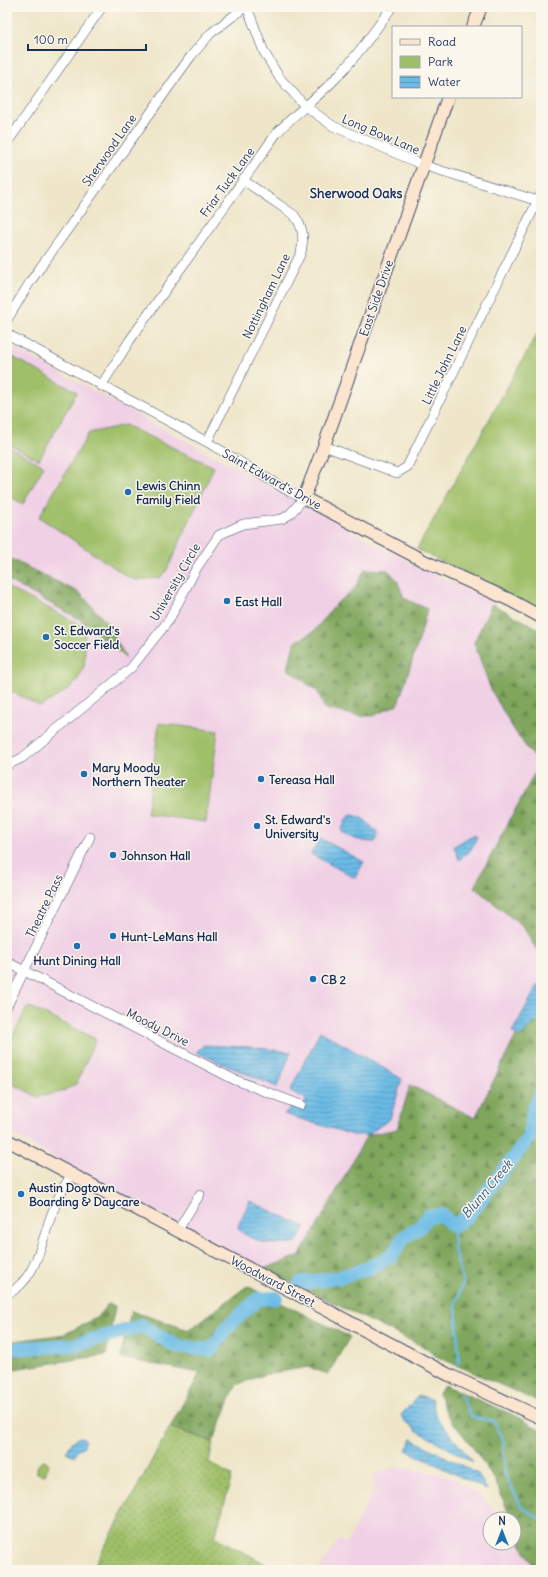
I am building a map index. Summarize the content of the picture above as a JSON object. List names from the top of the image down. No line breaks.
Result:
{"streets":{"street":["Long Bow Lane","Sherwood Lane","Friar Tuck Lane","Nottingham Lane","East Side Drive","Little John Lane","Saint Edward's Drive","University Circle","Theatre Pass","Moody Drive","Woodward Street"]},"crossings":[["Long Bow Lane","Sherwood Lane"],["Long Bow Lane","Friar Tuck Lane"],["Long Bow Lane","East Side Drive"],["Long Bow Lane","Little John Lane"],["Friar Tuck Lane","Nottingham Lane"],["Friar Tuck Lane","Saint Edward's Drive"],["Nottingham Lane","Saint Edward's Drive"],["East Side Drive","Little John Lane"],["East Side Drive","Saint Edward's Drive"],["East Side Drive","University Circle"],["Saint Edward's Drive","University Circle"],["Theatre Pass","Moody Drive"]],"districts":["Sherwood Oaks"],"water":["Blunn Creek"],"places":["Lewis Chinn Family Field","East Hall","St. Edward's Soccer Field","Mary Moody Northern Theater","Tereasa Hall","St. Edward's University","Johnson Hall","Hunt-LeMans Hall","Hunt Dining Hall","CB 2","Austin Dogtown Boarding & Daycare"],"legend":["Road","Park","Water"],"scale_bar":"100 m","north":"top"}
